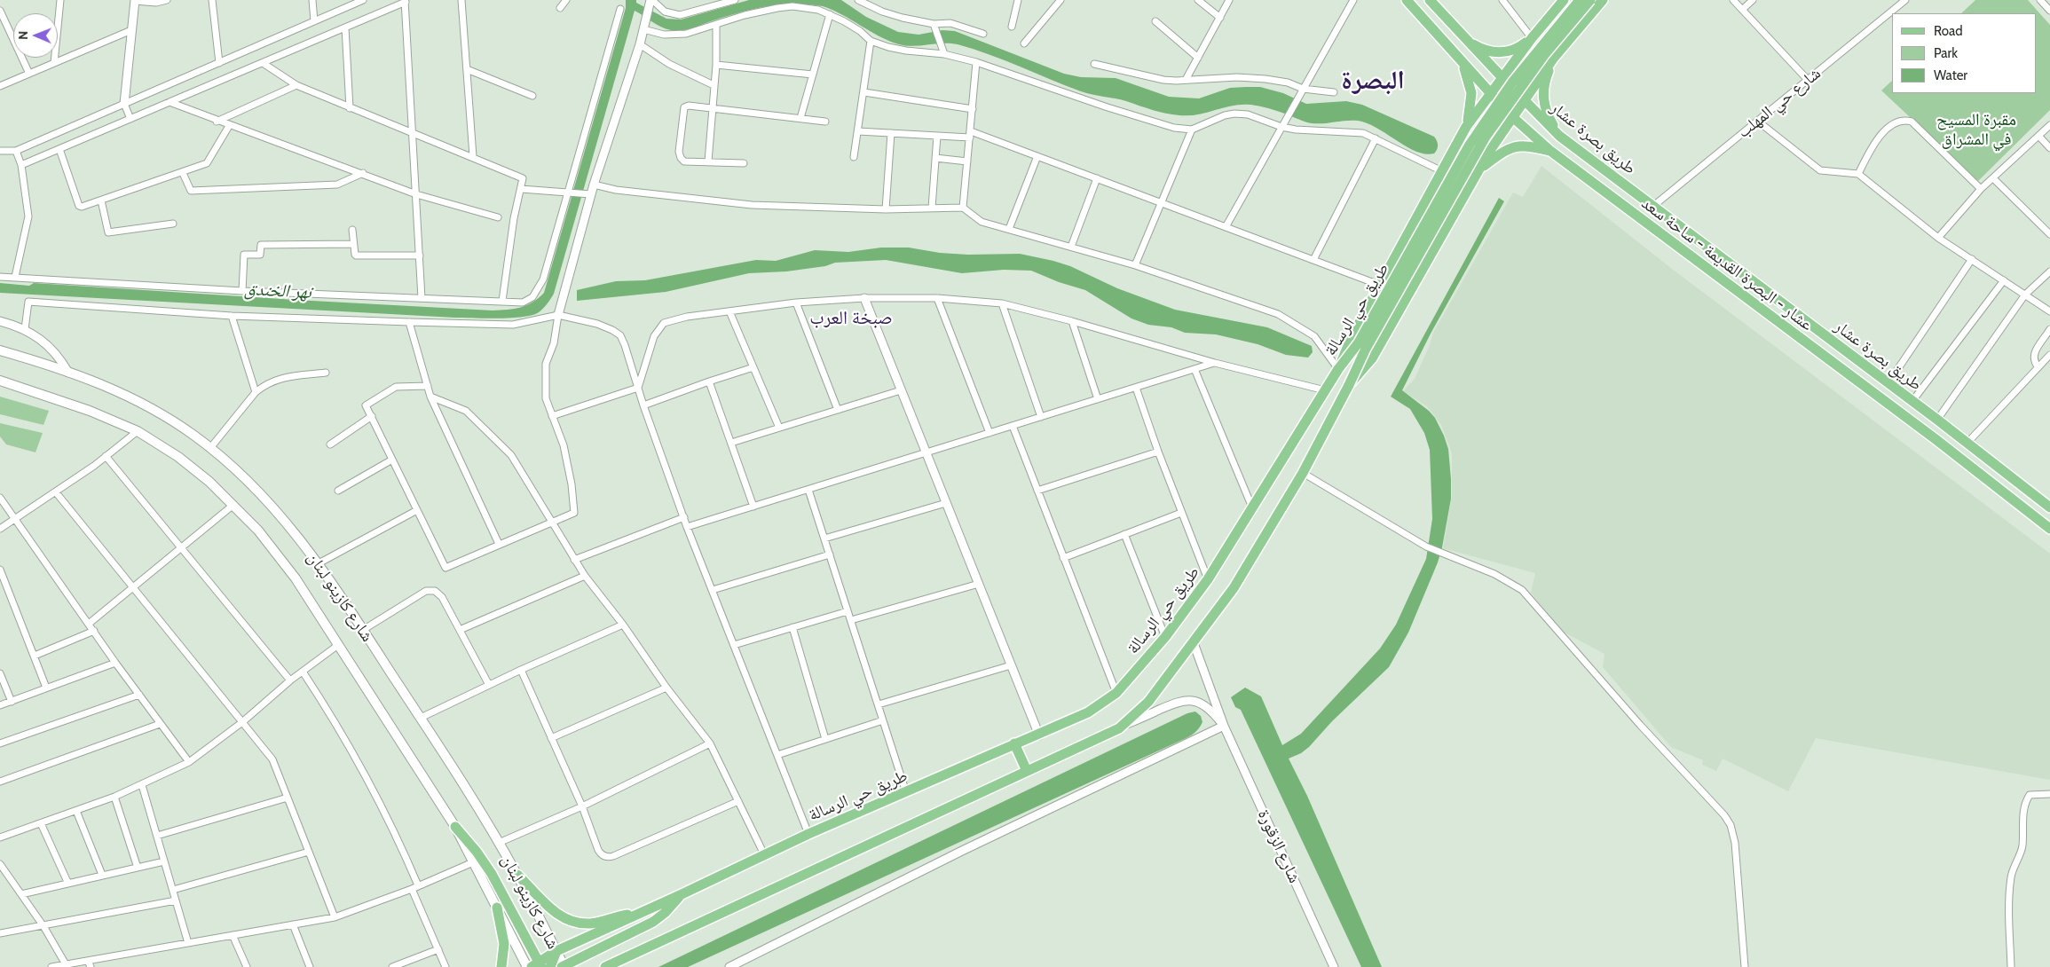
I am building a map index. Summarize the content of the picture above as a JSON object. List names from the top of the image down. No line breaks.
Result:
{"streets":{"main road":["طريق بصرة عشار","عشار - البصرة القديمة - ساحة سعد","طريق حي الرسالة","شارع كازينو لبنان"],"street":["شارع حي المهلب","شارع الزقورة"]},"crossings":[["شارع حي المهلب","طريق بصرة عشار"],["طريق بصرة عشار","طريق حي الرسالة"],["عشار - البصرة القديمة - ساحة سعد","طريق حي الرسالة"],["طريق حي الرسالة","شارع كازينو لبنان"],["طريق حي الرسالة","شارع الزقورة"]],"districts":["البصرة","صبخة العرب"],"water":["نهر الخندق"],"parks":["مقبرة المسيح في المشراق"],"legend":["Road","Park","Water"],"north":"left"}
